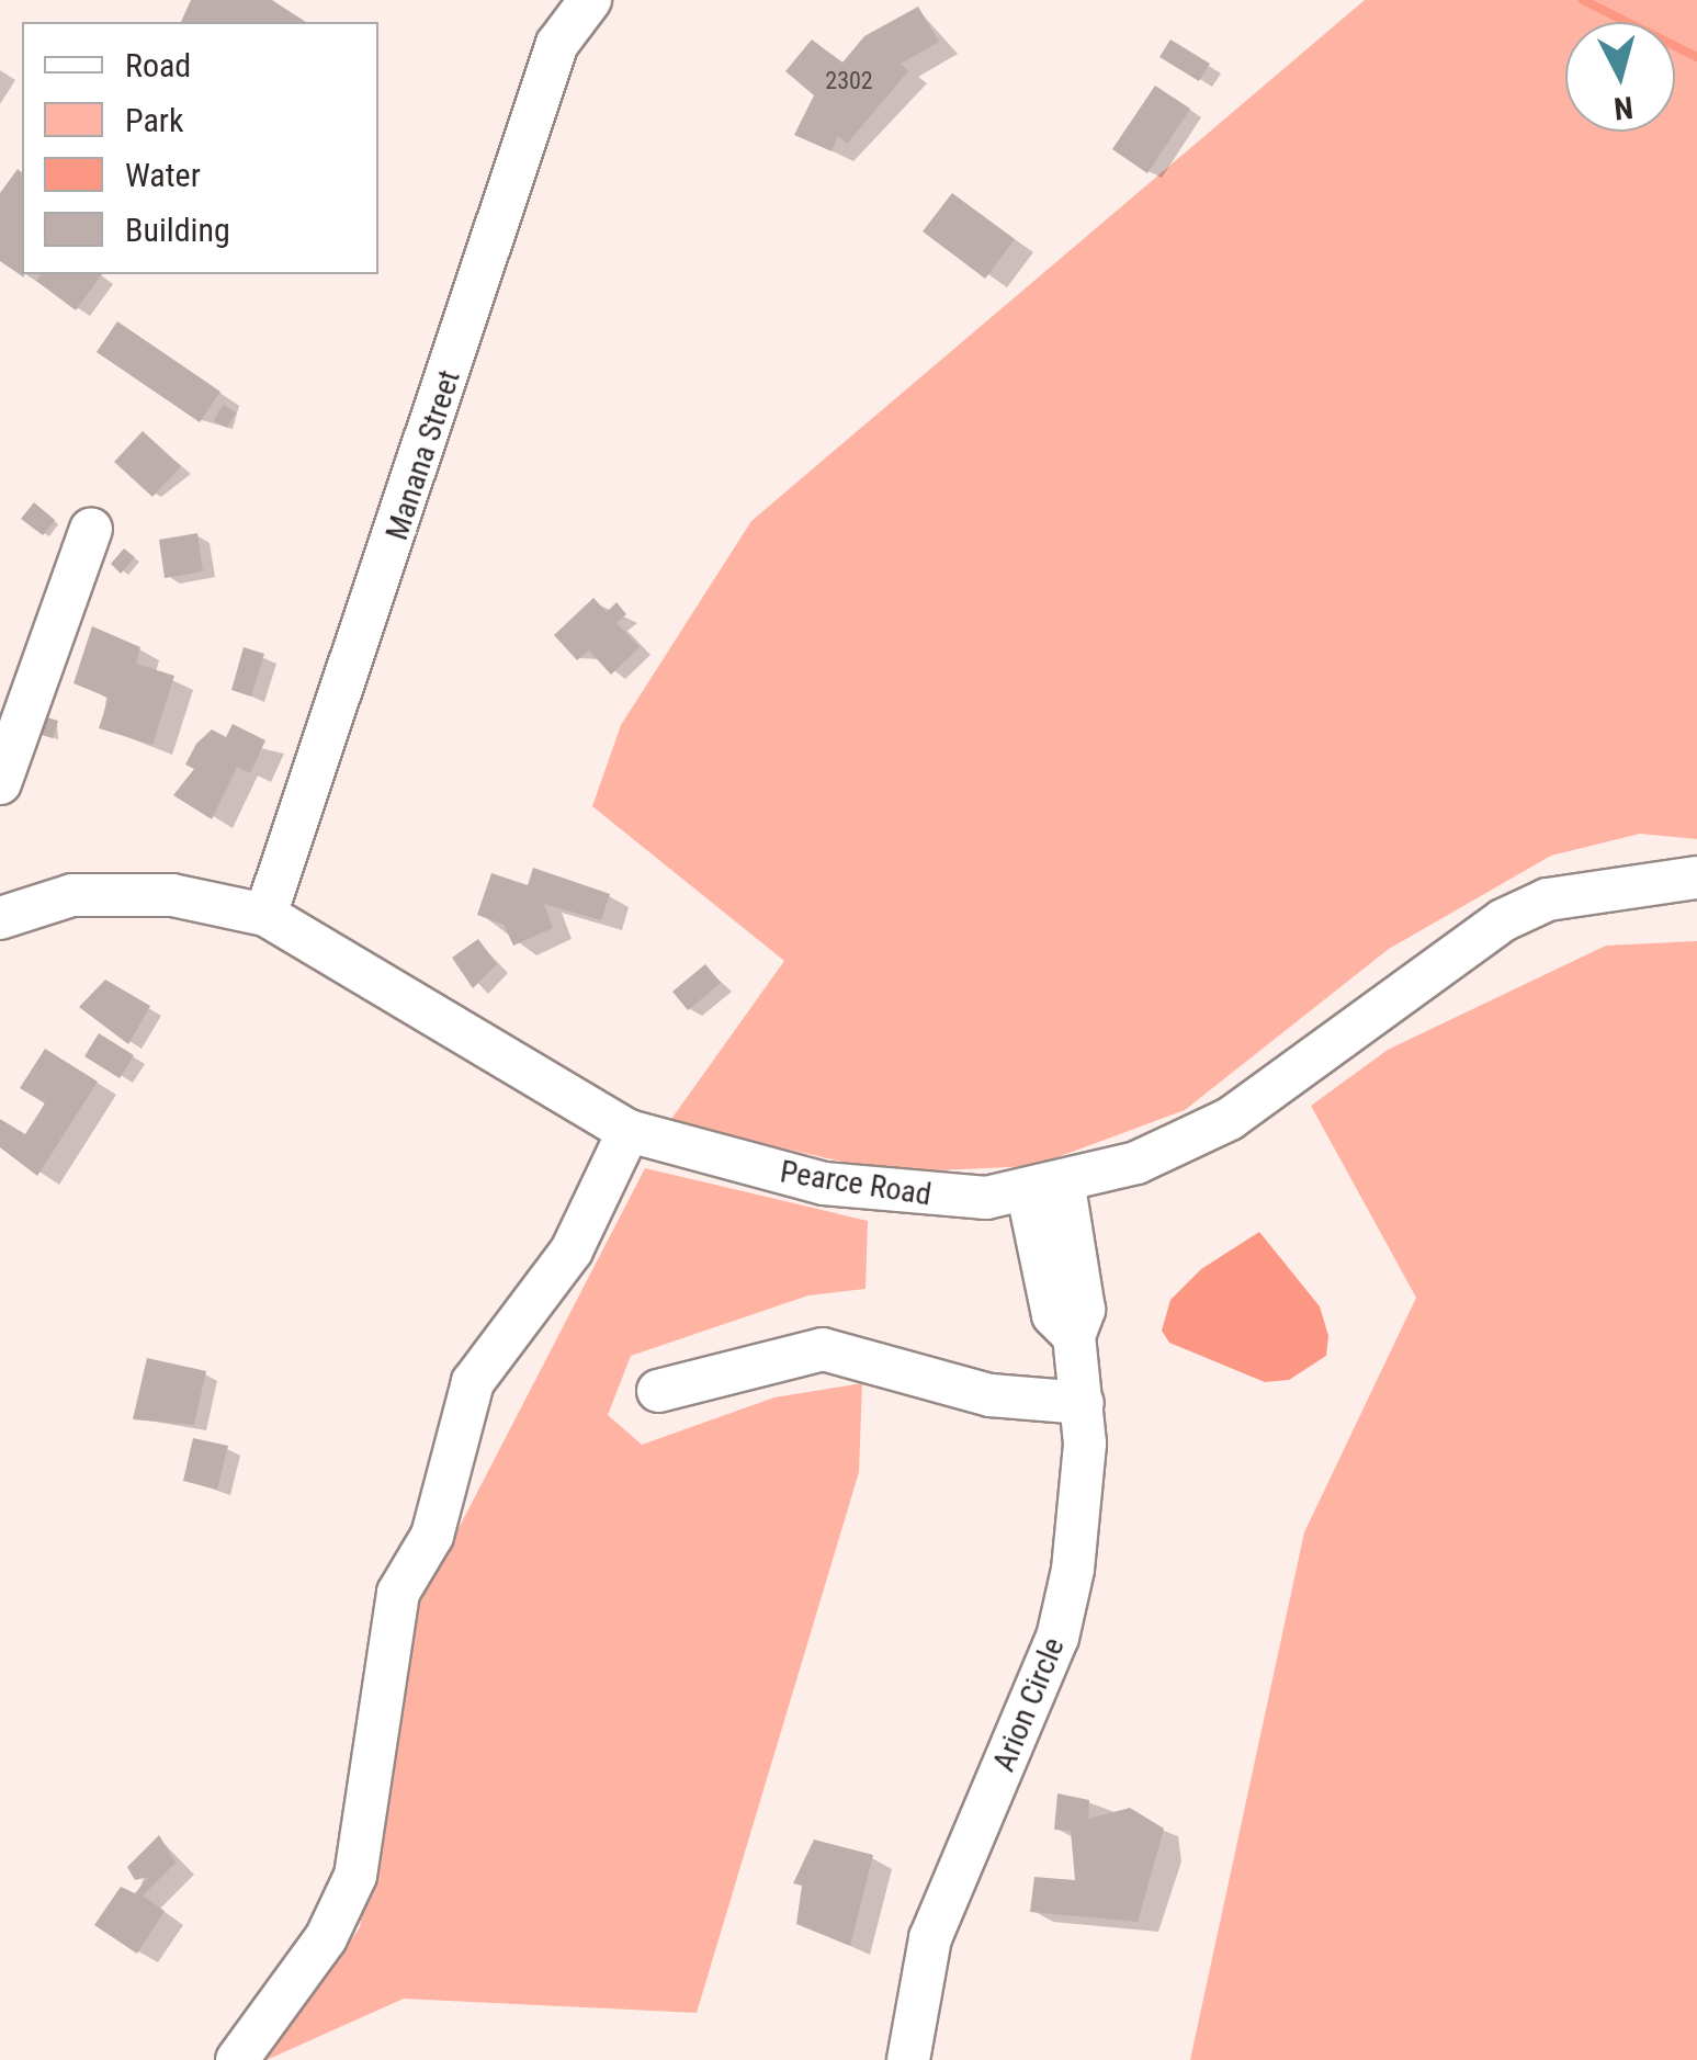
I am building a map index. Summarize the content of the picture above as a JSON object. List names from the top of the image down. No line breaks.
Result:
{"streets":{"street":["Manana Street","Pearce Road","Arion Circle"]},"crossings":[["Manana Street","Pearce Road"],["Pearce Road","Arion Circle"]],"house_numbers":["2302"],"legend":["Road","Park","Water","Building"],"north":"bottom"}
